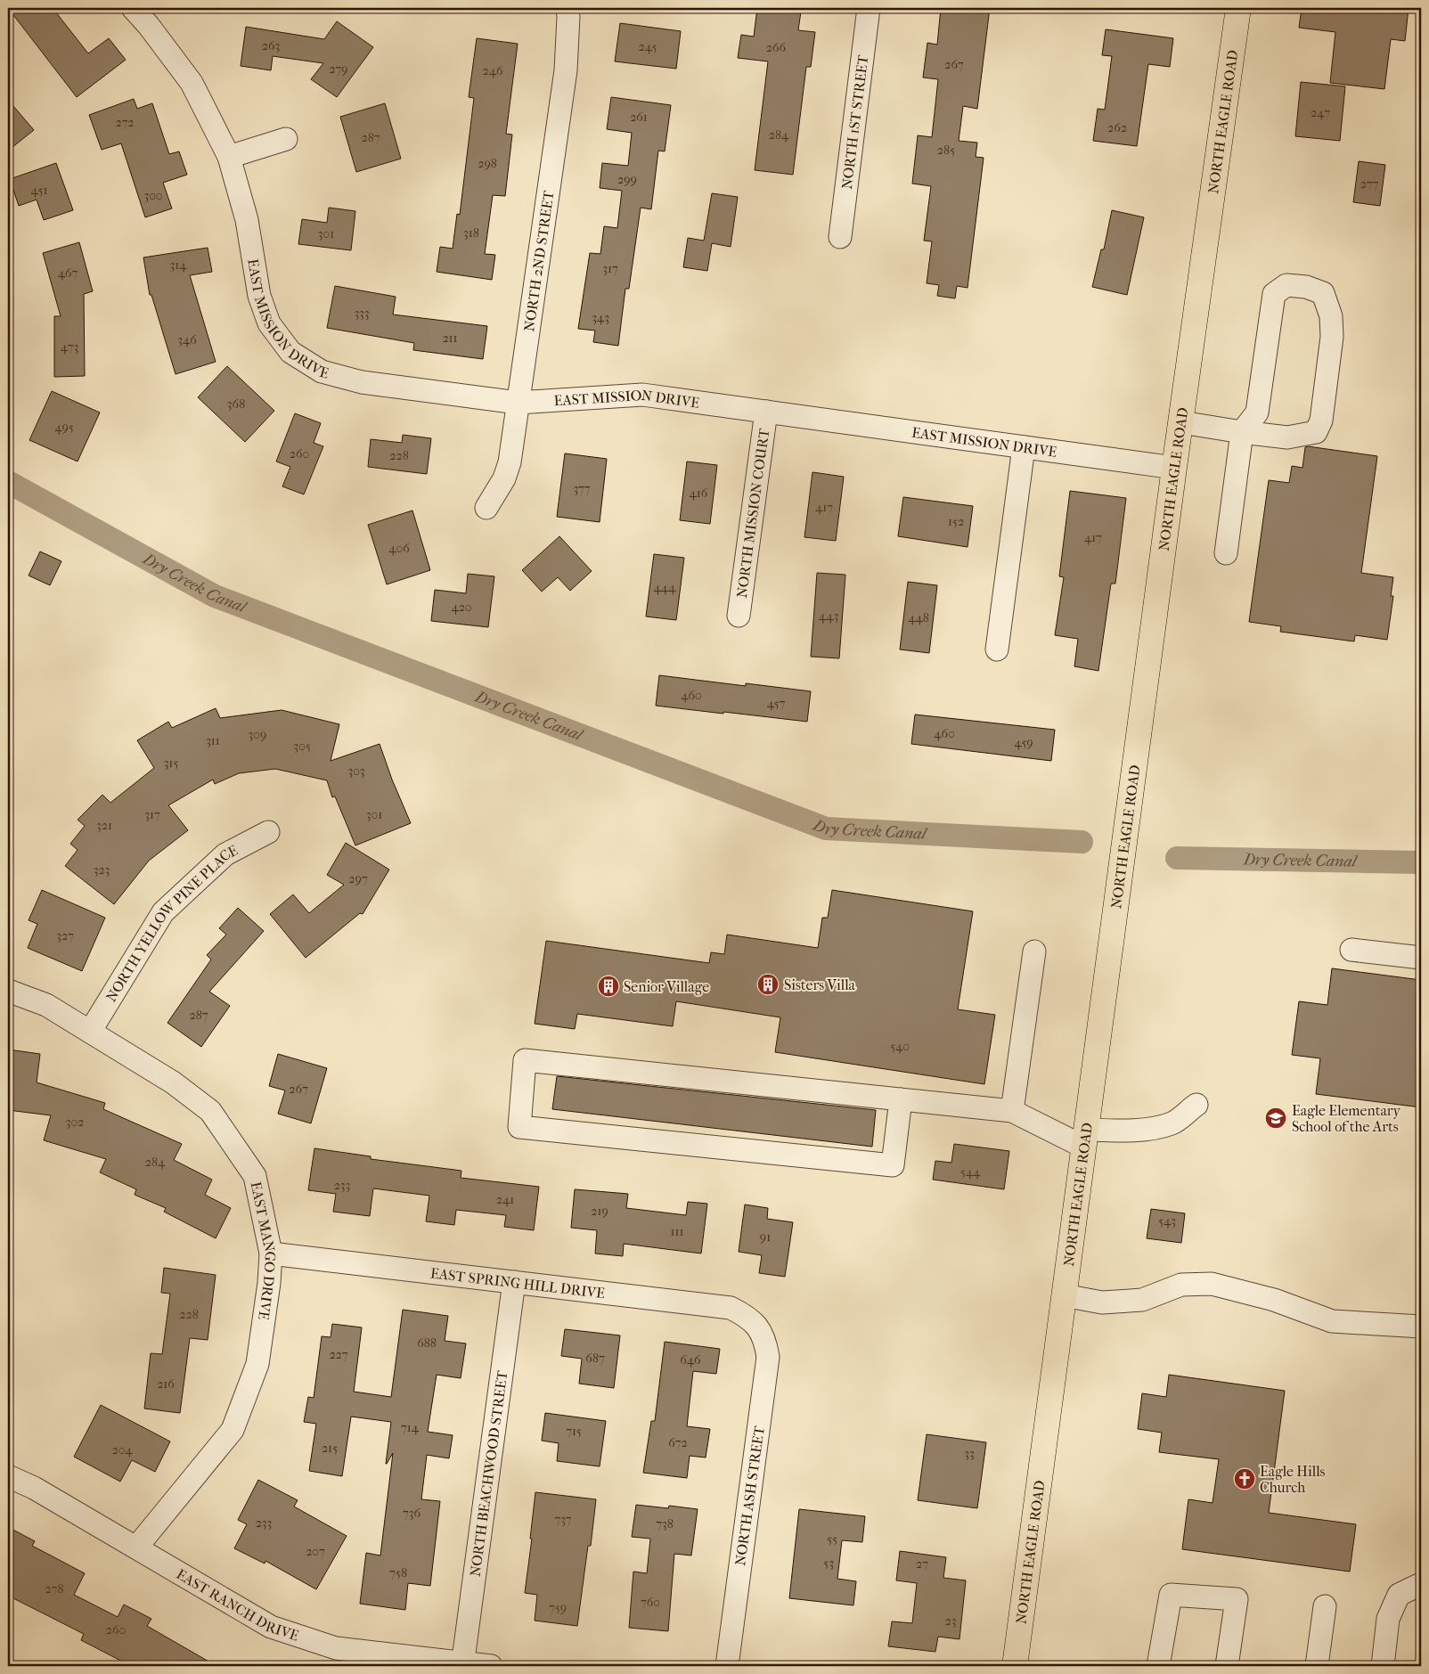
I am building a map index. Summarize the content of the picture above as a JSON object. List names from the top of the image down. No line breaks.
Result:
{"streets":{"main road":["NORTH EAGLE ROAD"],"street":["NORTH 1ST STREET","NORTH 2ND STREET","EAST MISSION DRIVE","NORTH MISSION COURT","NORTH YELLOW PINE PLACE","EAST MANGO DRIVE","EAST SPRING HILL DRIVE","NORTH BEACHWOOD STREET","NORTH ASH STREET","EAST RANCH DRIVE"]},"crossings":[["NORTH EAGLE ROAD","EAST MISSION DRIVE"],["NORTH 2ND STREET","EAST MISSION DRIVE"],["EAST MISSION DRIVE","NORTH MISSION COURT"],["NORTH YELLOW PINE PLACE","EAST MANGO DRIVE"],["EAST MANGO DRIVE","EAST SPRING HILL DRIVE"],["EAST MANGO DRIVE","EAST RANCH DRIVE"],["EAST SPRING HILL DRIVE","NORTH BEACHWOOD STREET"],["EAST SPRING HILL DRIVE","NORTH ASH STREET"],["NORTH BEACHWOOD STREET","EAST RANCH DRIVE"]],"water":["Dry Creek Canal"],"places":{"building":["Sisters Villa","Senior Village"],"school or university":["Eagle Elementary School of the Arts"],"church":["Eagle Hills Church"]},"house_numbers":["263","245","266","267","279","246","247","261","272","262","284","287","285","298","299","277","451","300","318","301","314","317","467","333","343","211","346","473","368","495","260","228","377","416","417","152","417","406","444","420","443","448","460","457","460","309","311","459","305","315","303","317","301","321","323","297","327","287","540","267","302","284","544","233","241","219","543","111","91","228","688","227","687","646","216","714","715","672","215","204","33","736","737","233","738","55","207","53","27","758","278","760","759","23","260"]}
